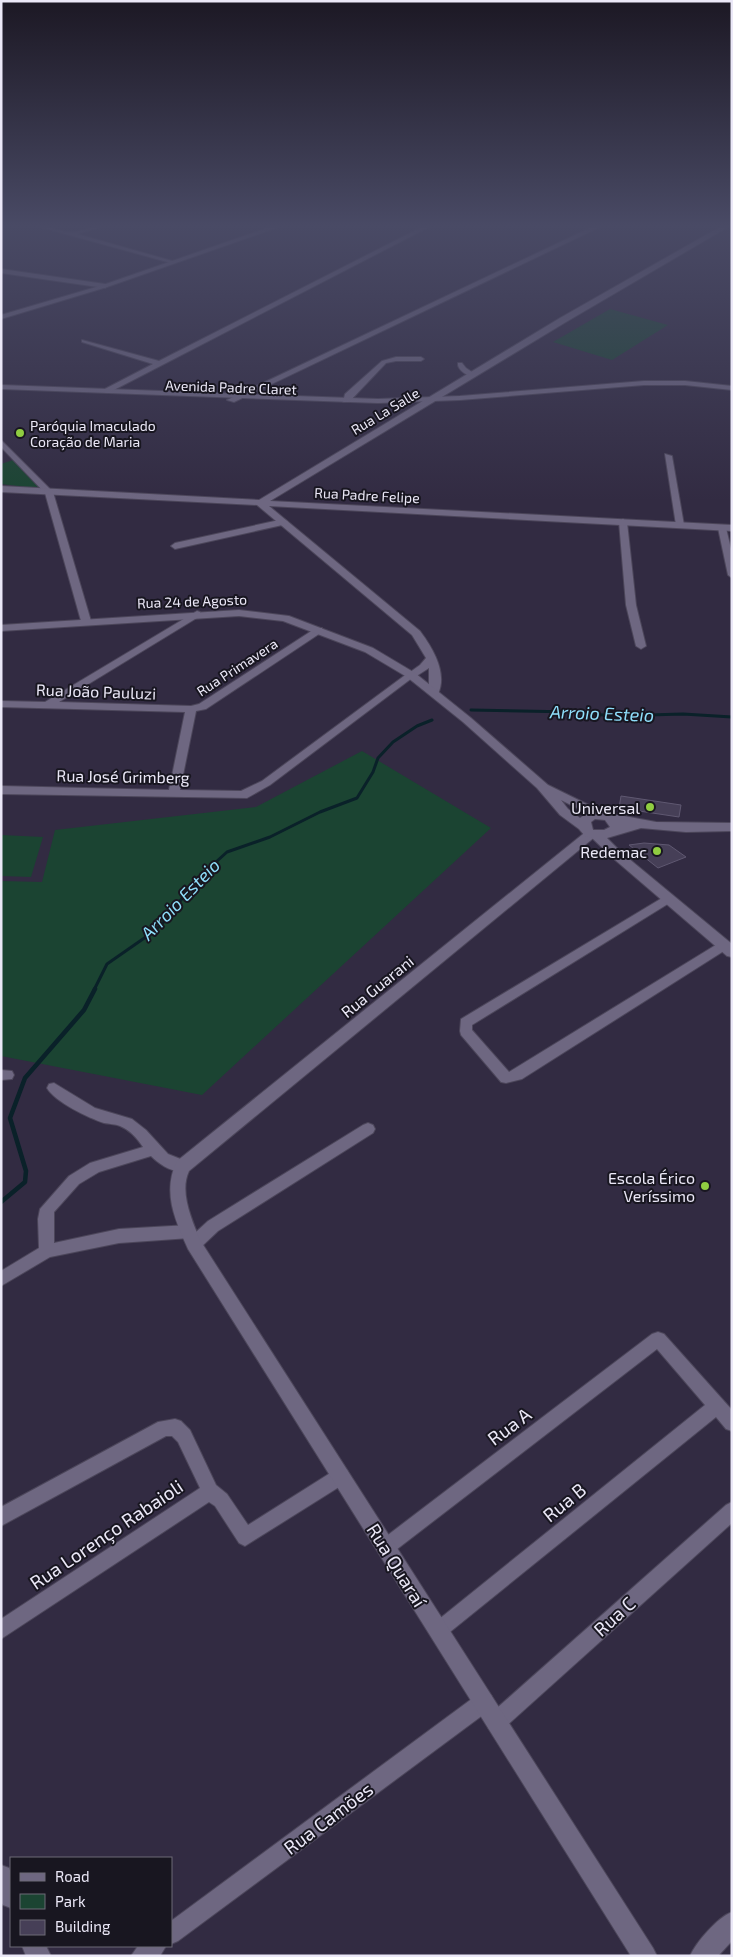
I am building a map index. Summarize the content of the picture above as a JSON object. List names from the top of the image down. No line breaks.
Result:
{"streets":{"street":["Avenida Padre Claret","Rua La Salle","Rua Padre Felipe","Rua 24 de Agosto","Rua Primavera","Rua João Pauluzi","Rua José Grimberg","Rua Guarani","Rua A","Rua B","Rua Lorenço Rabaioli","Rua Quaraí","Rua C","Rua Camões"]},"crossings":[["Avenida Padre Claret","Rua La Salle"],["Rua La Salle","Rua Padre Felipe"],["Rua 24 de Agosto","Rua Primavera"],["Rua 24 de Agosto","Rua José Grimberg"],["Rua 24 de Agosto","Rua Guarani"],["Rua Primavera","Rua João Pauluzi"],["Rua Primavera","Rua José Grimberg"],["Rua Guarani","Rua Quaraí"],["Rua A","Rua B"],["Rua A","Rua Quaraí"],["Rua B","Rua Quaraí"],["Rua Quaraí","Rua C"],["Rua Quaraí","Rua Camões"]],"water":["Arroio Esteio"],"places":["Paróquia Imaculado Coração de Maria","Universal","Redemac","Escola Érico Veríssimo"],"legend":["Road","Park","Building"]}
